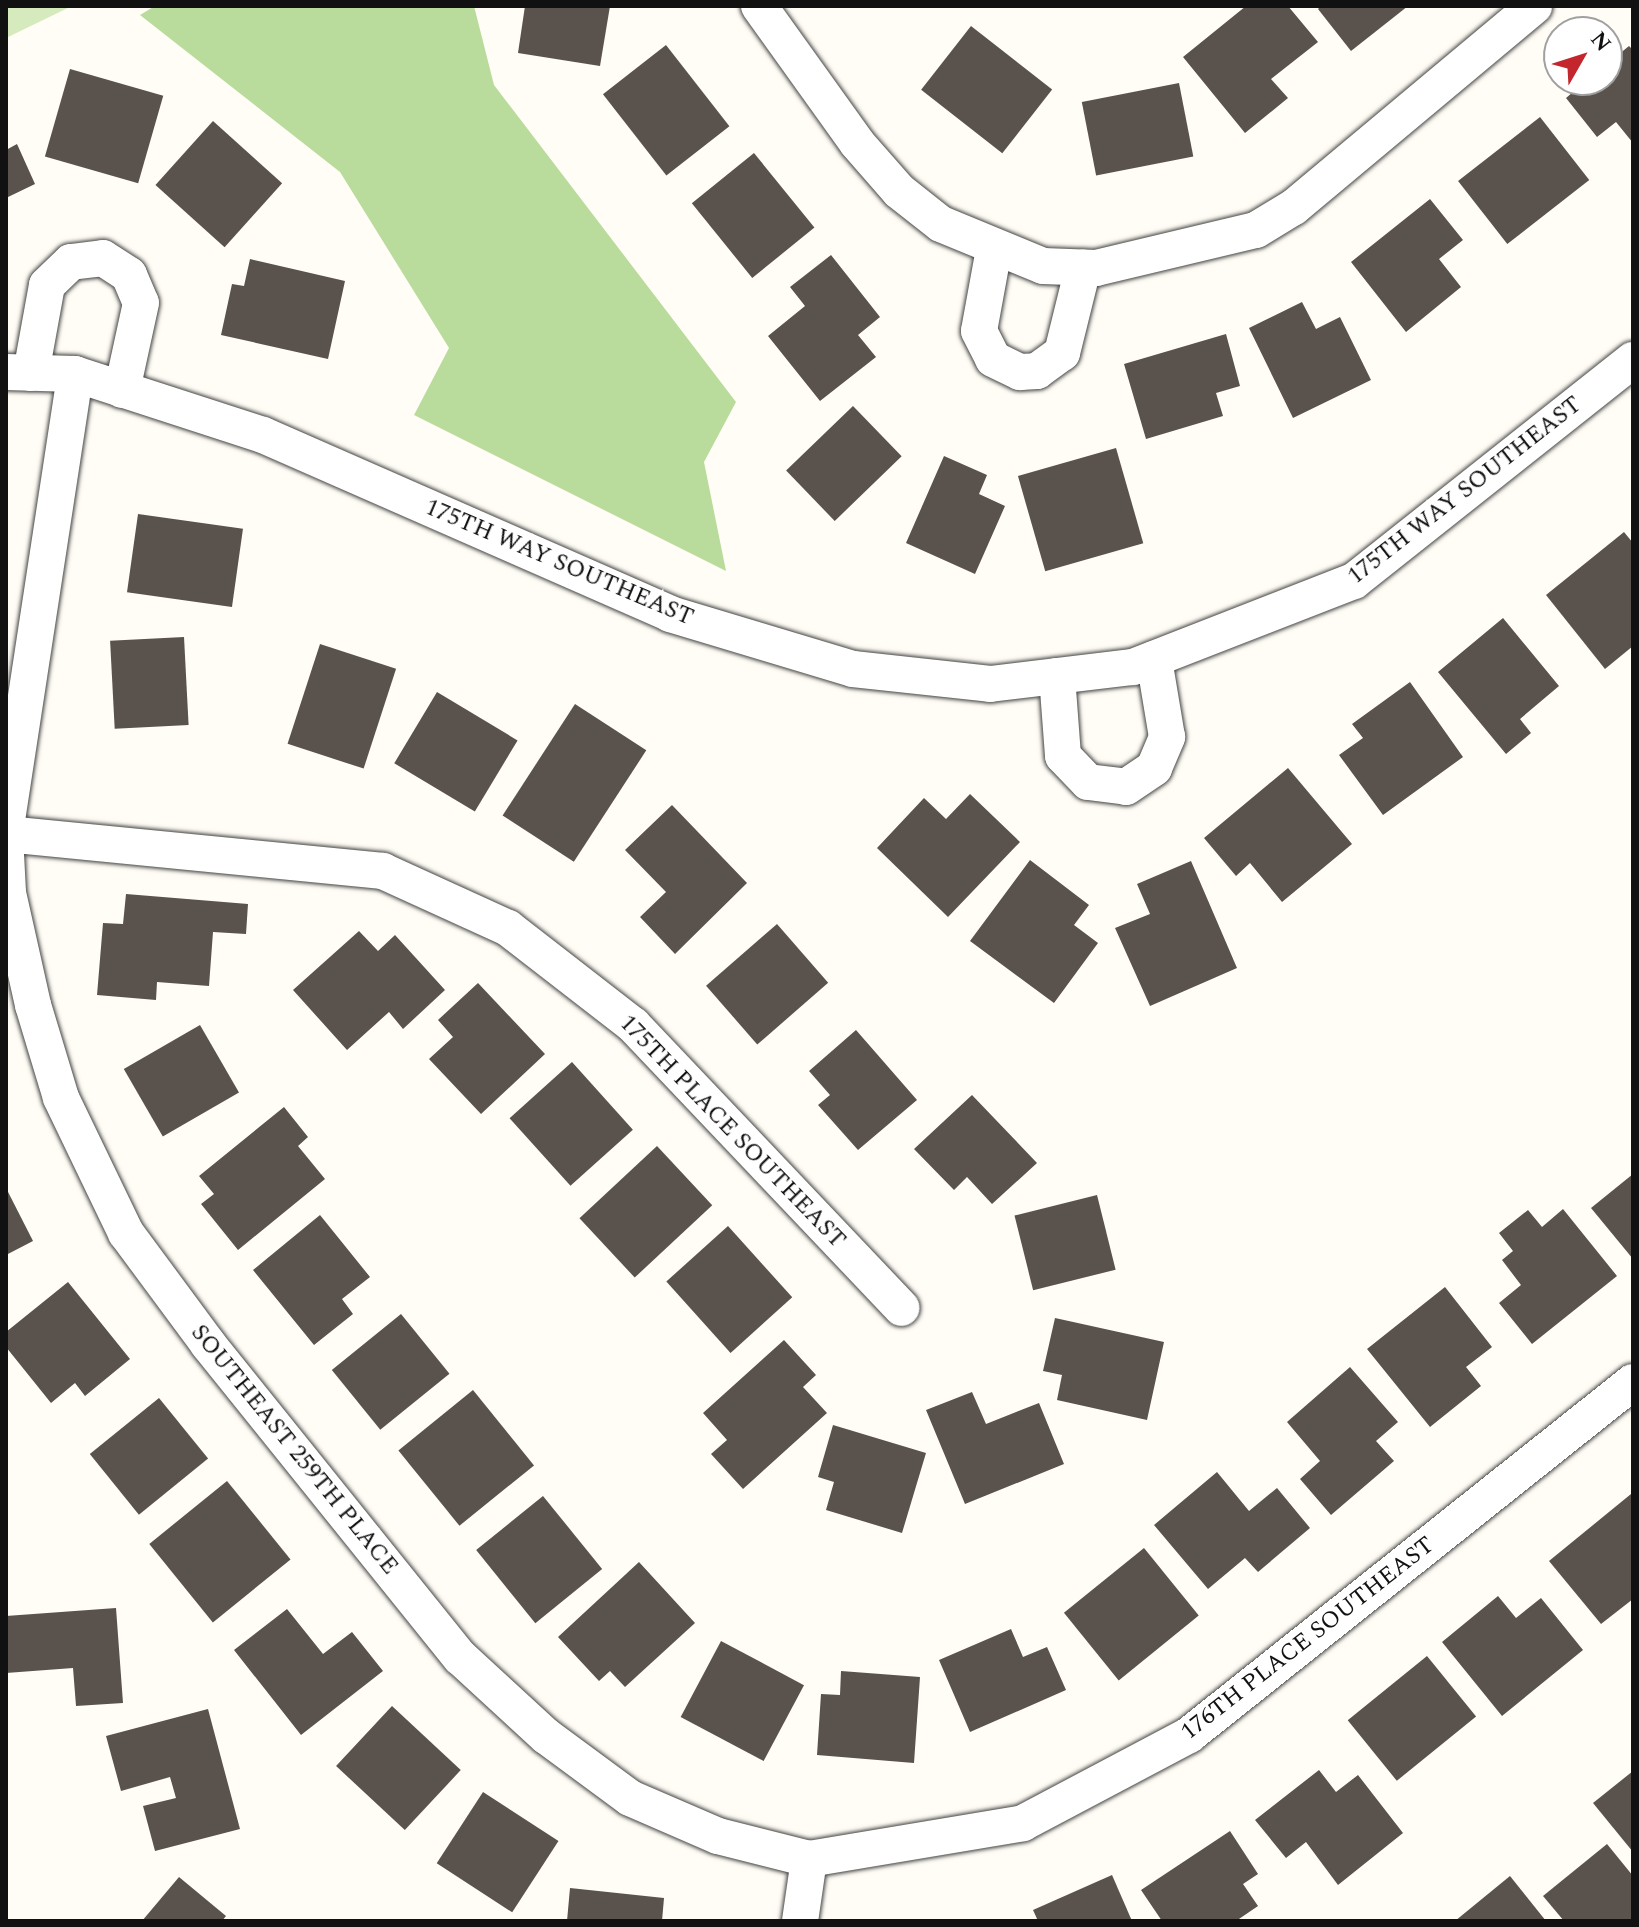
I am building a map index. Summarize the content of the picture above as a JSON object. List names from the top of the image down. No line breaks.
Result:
{"streets":{"street":["175TH WAY SOUTHEAST","175TH PLACE SOUTHEAST","SOUTHEAST 259TH PLACE","176TH PLACE SOUTHEAST"]},"crossings":[["SOUTHEAST 259TH PLACE","176TH PLACE SOUTHEAST"]],"north":"top right"}
